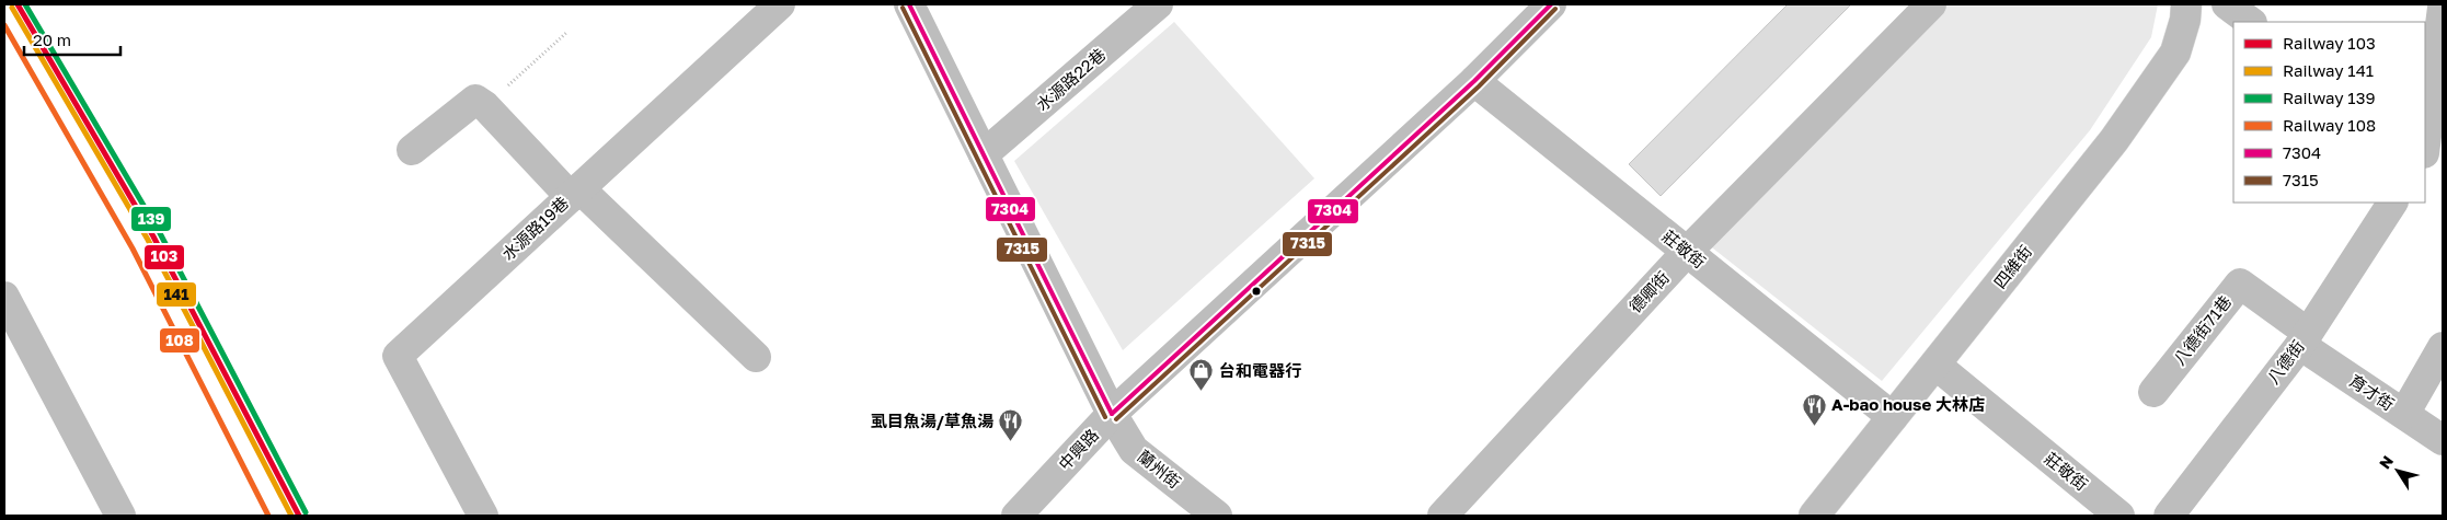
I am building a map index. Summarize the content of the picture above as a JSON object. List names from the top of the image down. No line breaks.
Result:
{"streets":{"street":["水源路22巷","水源路19巷","莊敬街","四維街","德卿街","八德街71巷","八德街","育才街","中興路","蘭州街"]},"crossings":[["水源路22巷","蘭州街"],["莊敬街","四維街"],["莊敬街","德卿街"],["莊敬街","中興路"],["八德街71巷","八德街"],["八德街71巷","育才街"],["八德街","育才街"],["中興路","蘭州街"]],"places":{"shop":["台和電器行"],"restaurant":["A-bao house 大林店","虱目魚湯/草魚湯"]},"lines":["rail line 103","rail line 139","transit line 7304","rail line 141","transit line 7315","rail line 108"],"legend":["Railway 103","Railway 141","Railway 139","Railway 108","7304","7315"],"scale_bar":"20 m","north":"top left"}
